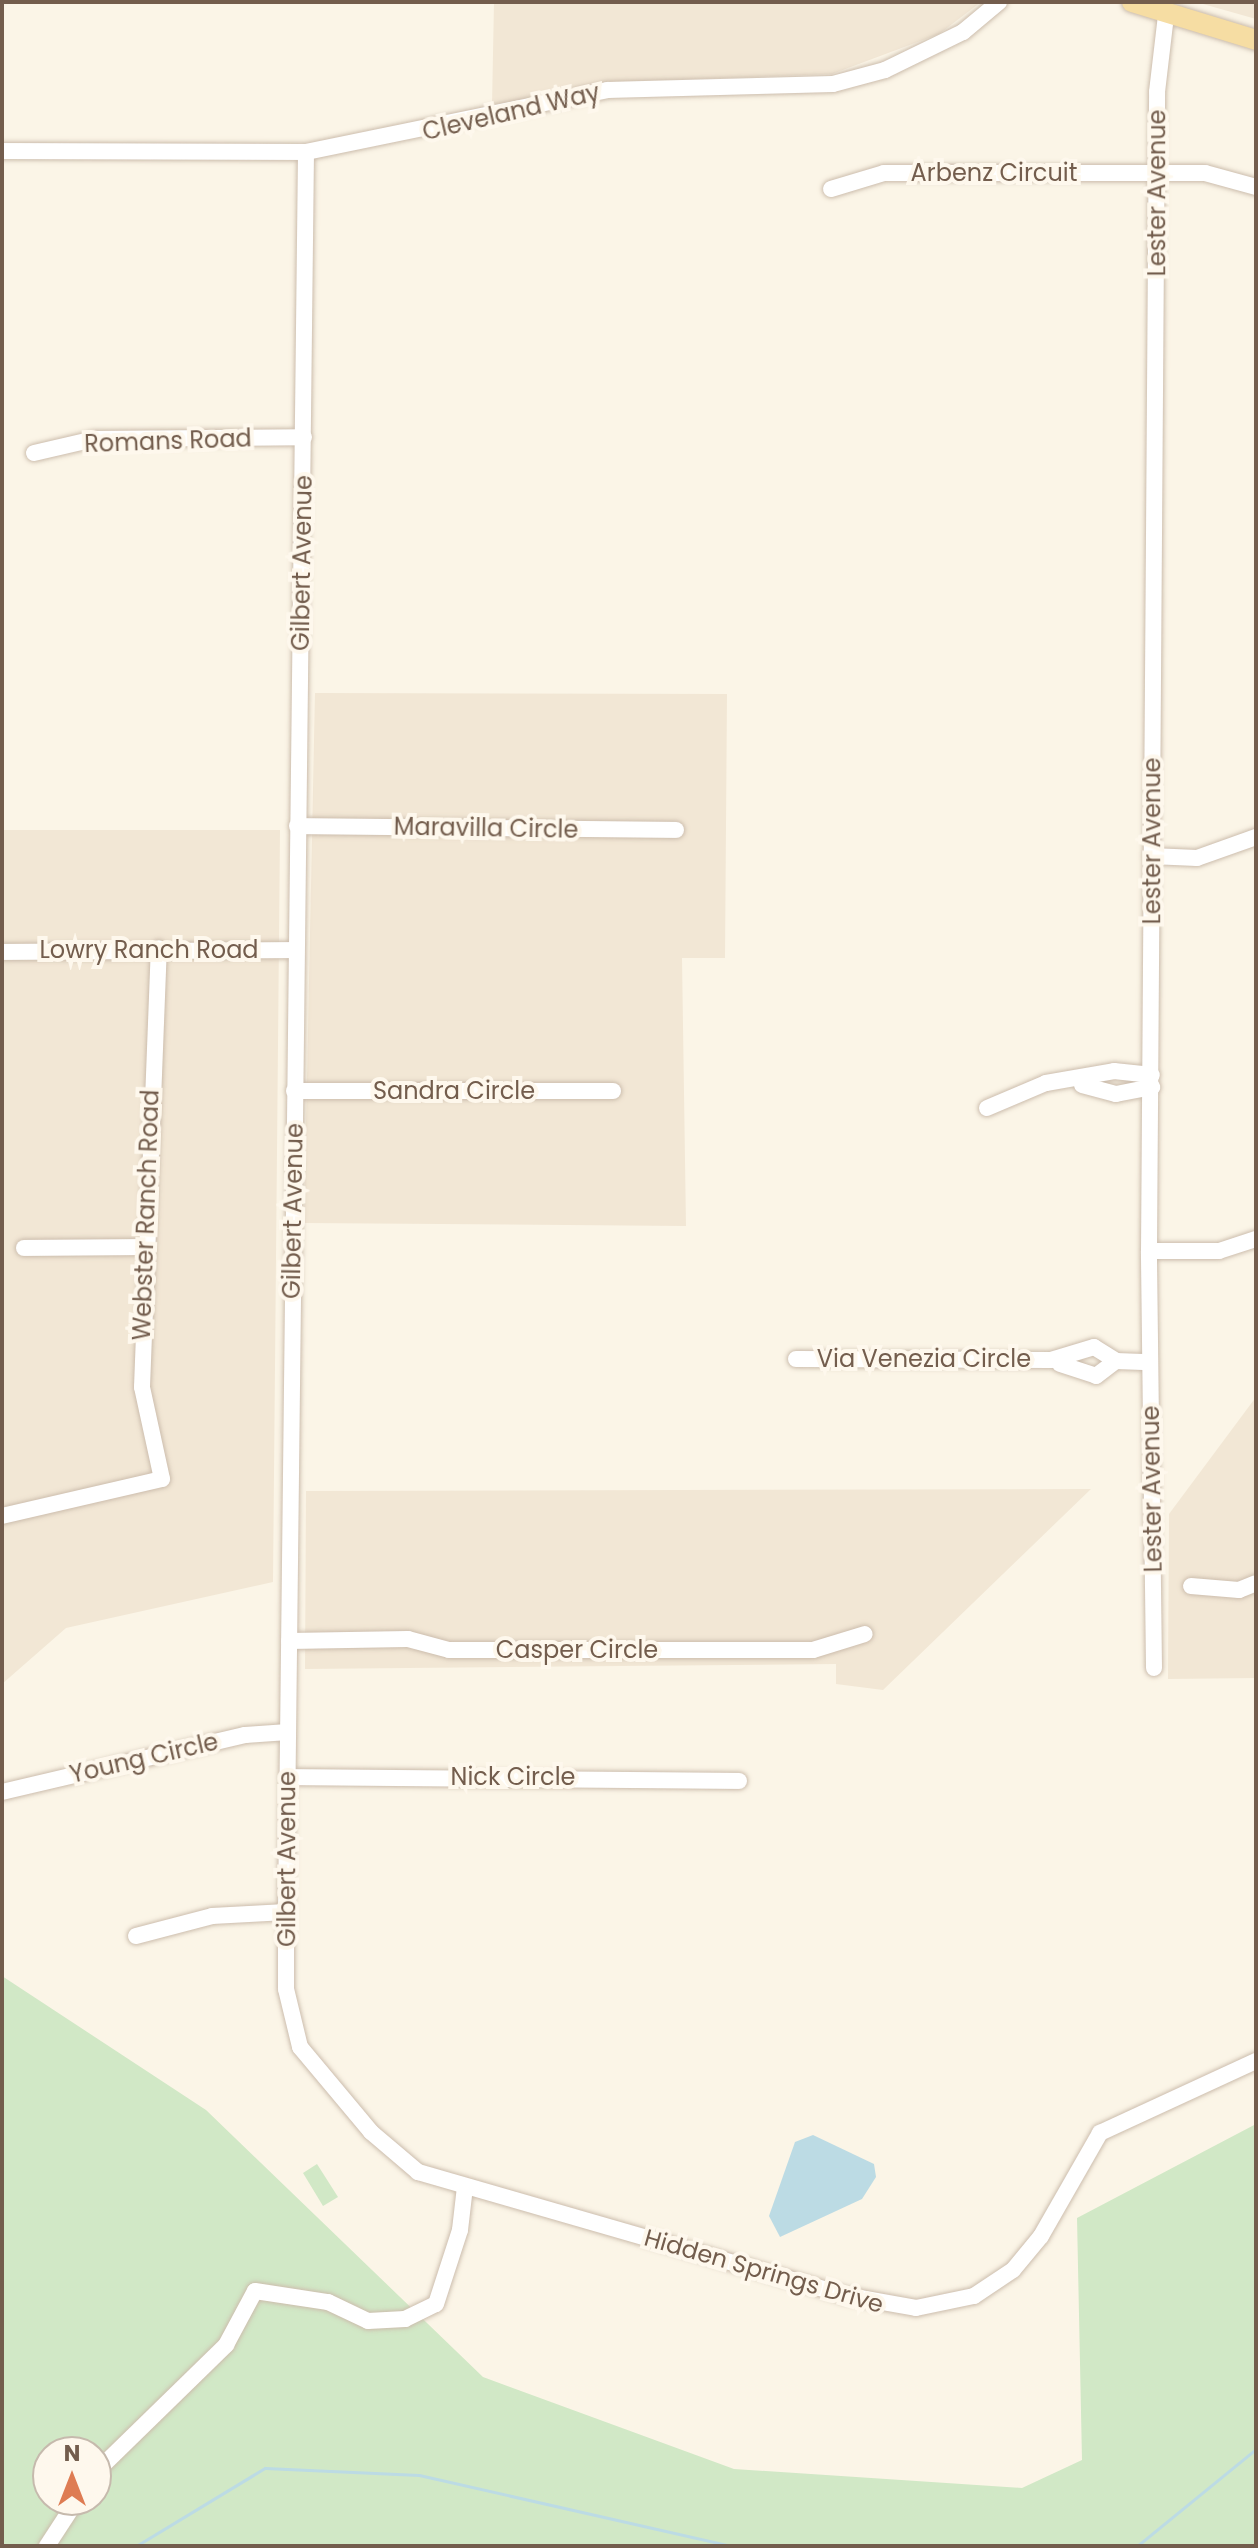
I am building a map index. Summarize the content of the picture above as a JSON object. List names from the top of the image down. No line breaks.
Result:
{"streets":{"street":["Cleveland Way","Arbenz Circuit","Lester Avenue","Romans Road","Gilbert Avenue","Maravilla Circle","Lowry Ranch Road","Sandra Circle","Webster Ranch Road","Via Venezia Circle","Casper Circle","Young Circle","Nick Circle","Hidden Springs Drive"]},"crossings":[["Cleveland Way","Gilbert Avenue"],["Arbenz Circuit","Lester Avenue"],["Lester Avenue","Via Venezia Circle"],["Romans Road","Gilbert Avenue"],["Gilbert Avenue","Maravilla Circle"],["Gilbert Avenue","Lowry Ranch Road"],["Gilbert Avenue","Sandra Circle"],["Gilbert Avenue","Casper Circle"],["Gilbert Avenue","Young Circle"],["Gilbert Avenue","Nick Circle"],["Gilbert Avenue","Hidden Springs Drive"],["Lowry Ranch Road","Webster Ranch Road"]],"north":"top"}
